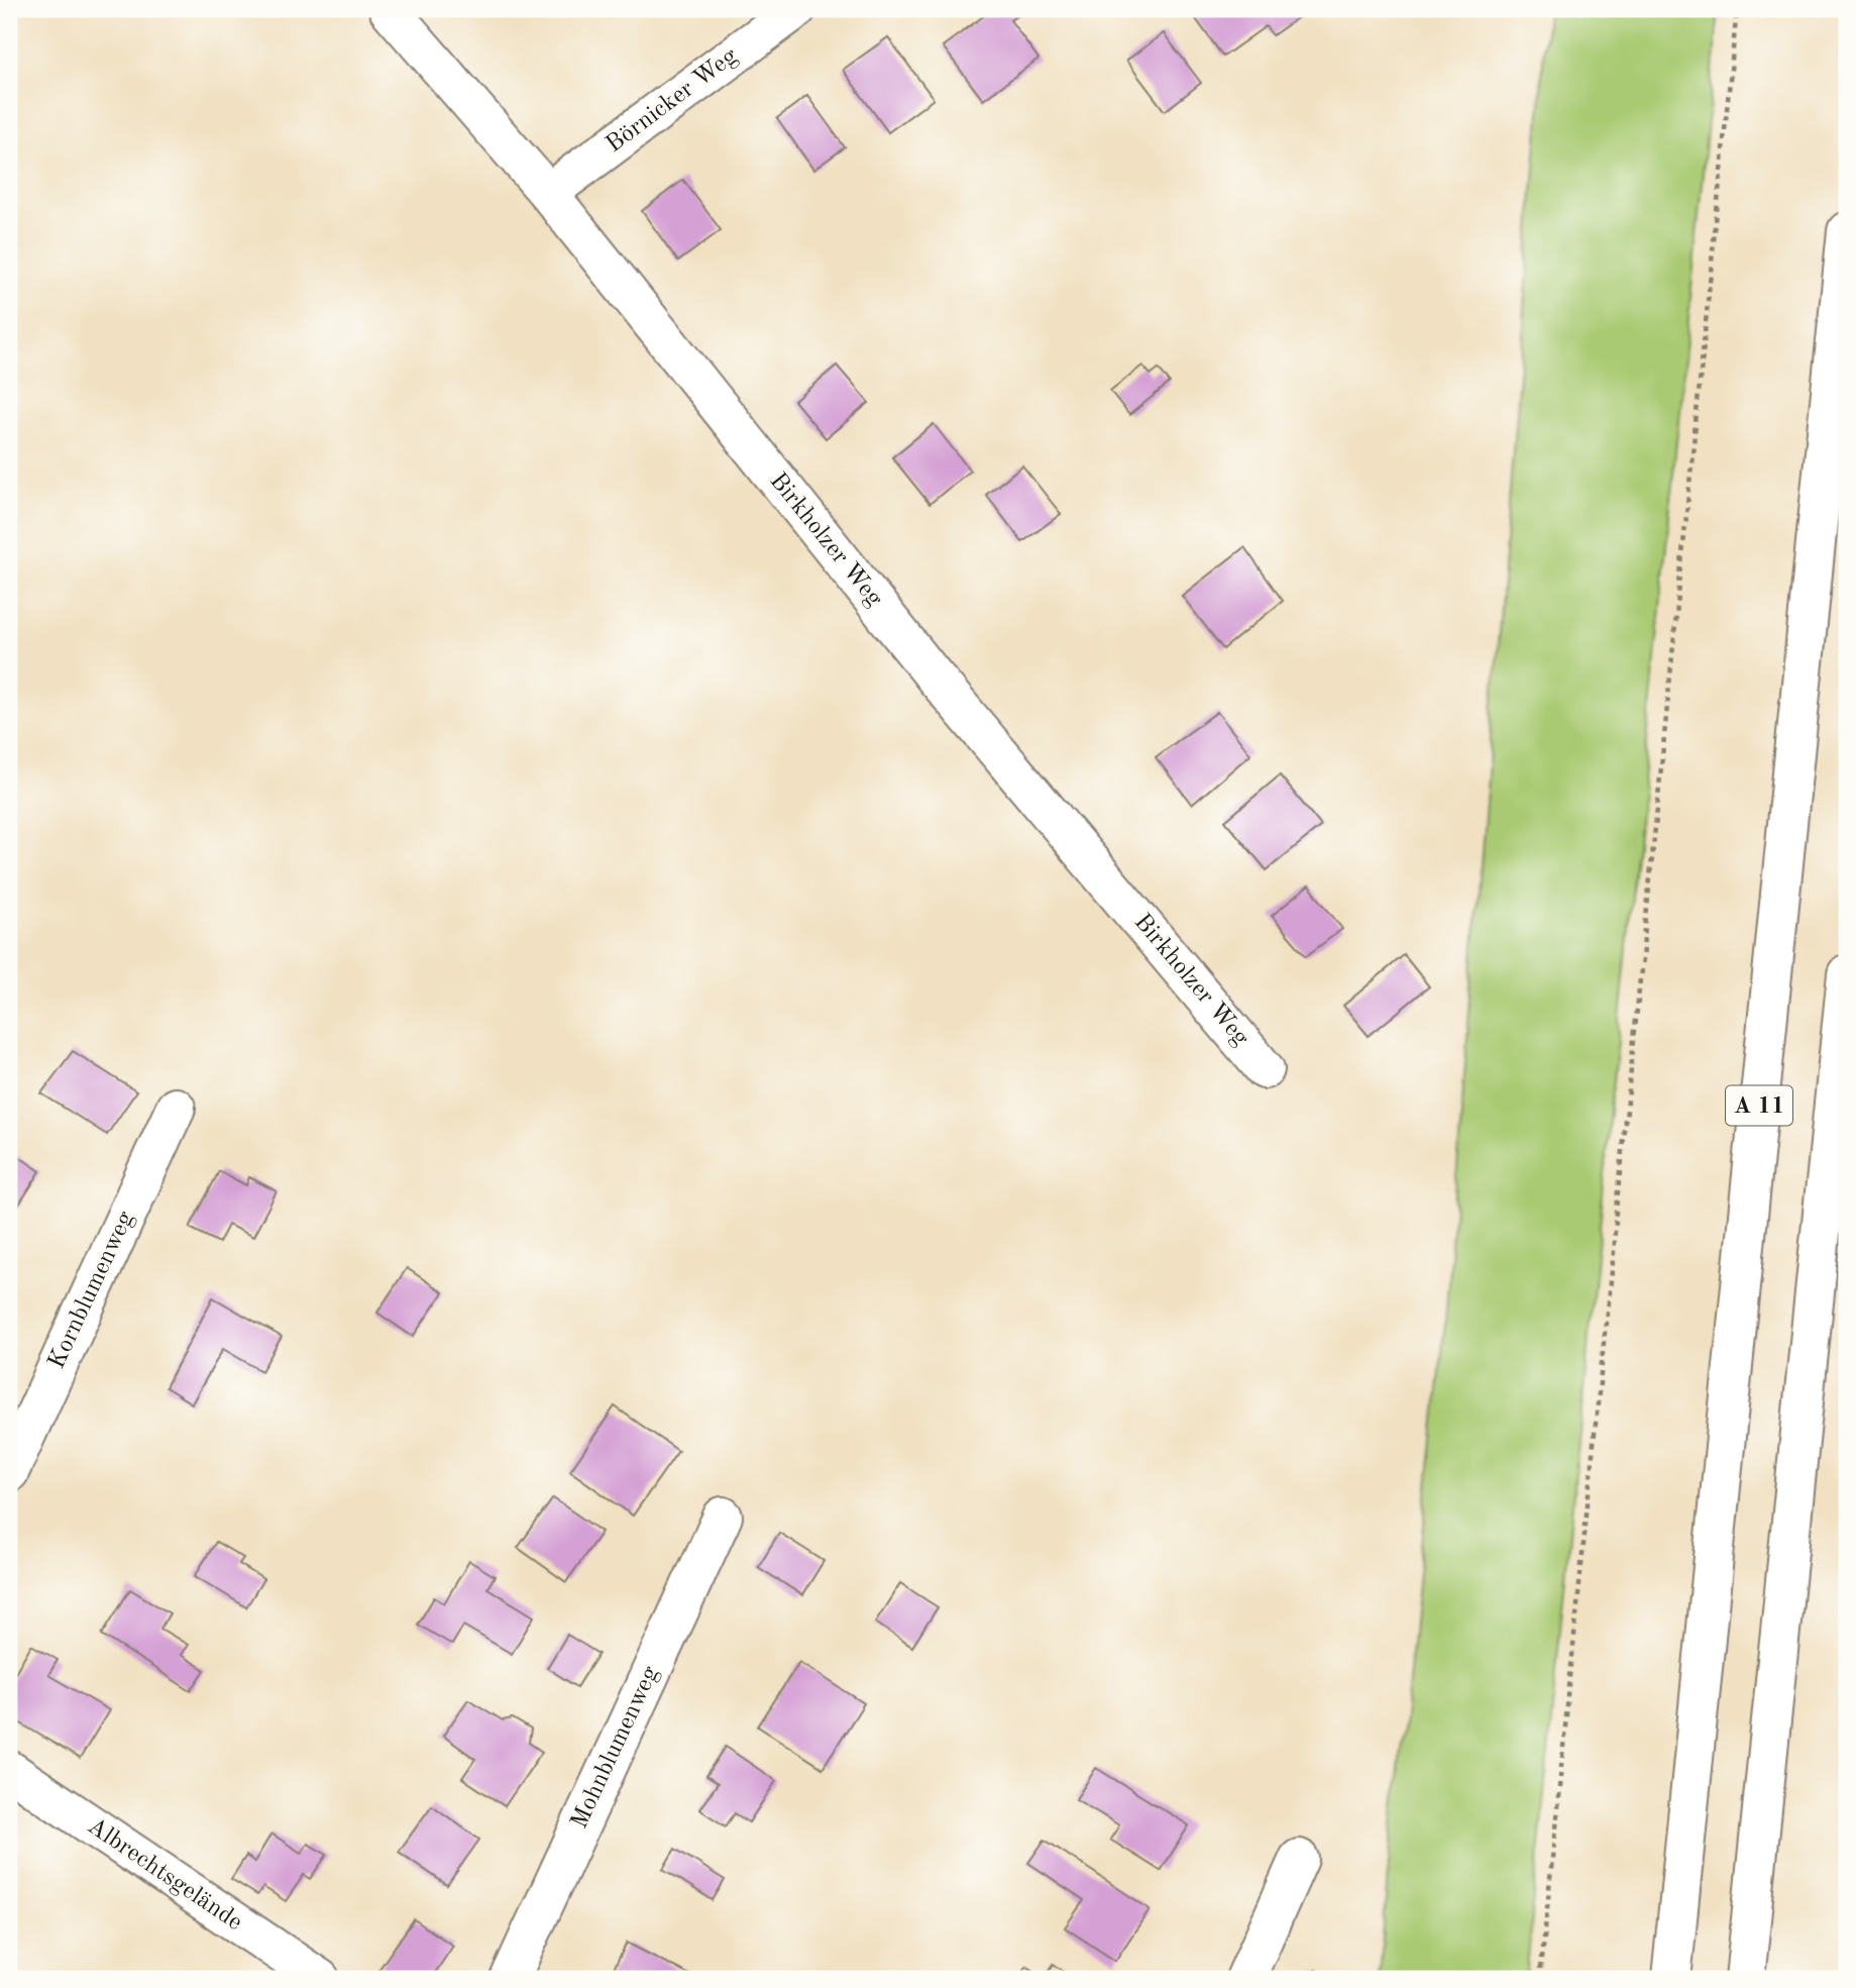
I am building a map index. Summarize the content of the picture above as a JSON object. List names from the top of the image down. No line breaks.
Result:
{"streets":{"main road":["Börnicker Weg","Birkholzer Weg","A 11","Kornblumenweg","Mohnblumenweg","Albrechtsgelände"]},"crossings":[["Börnicker Weg","Birkholzer Weg"]]}
